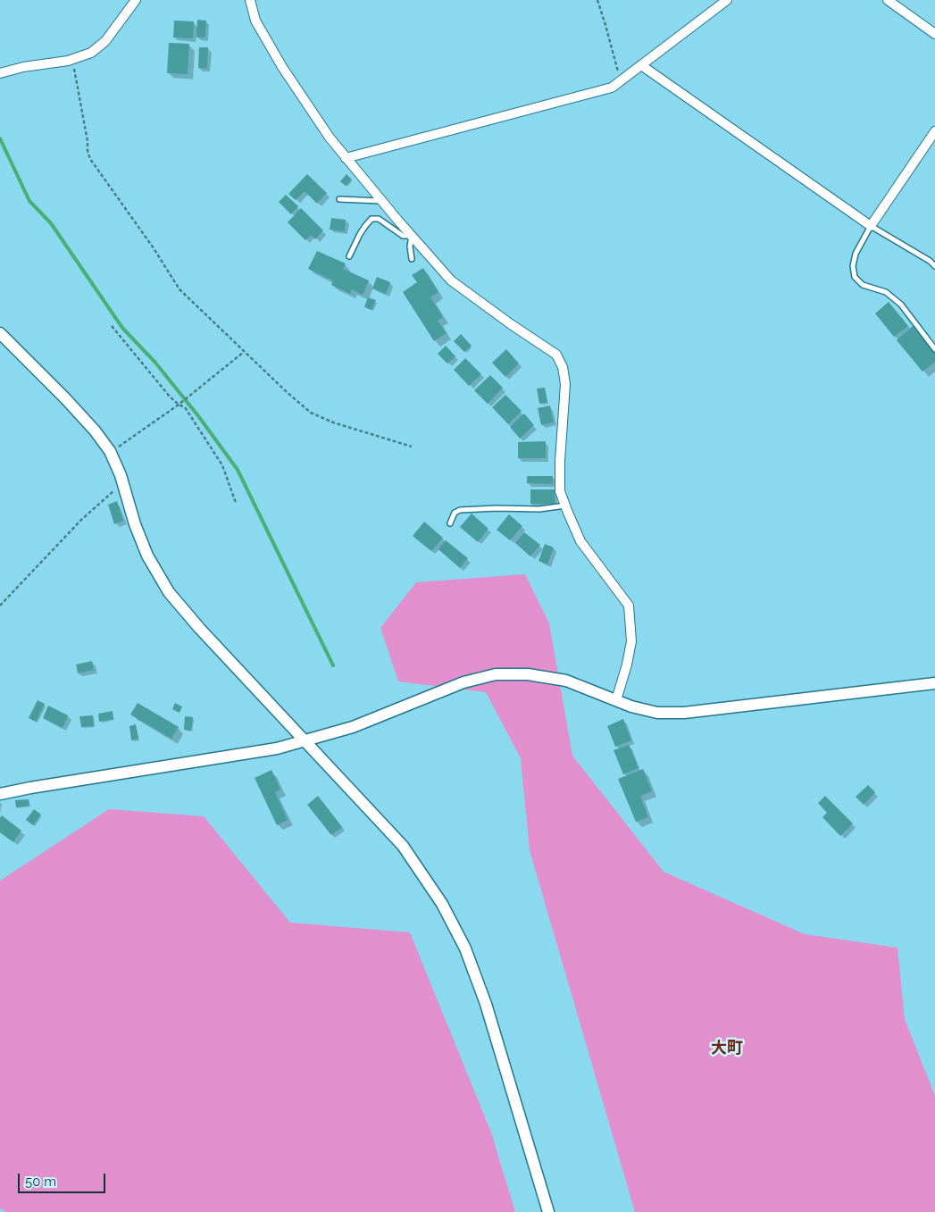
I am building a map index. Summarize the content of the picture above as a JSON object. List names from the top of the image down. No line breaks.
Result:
{"districts":["大町"],"scale_bar":"50 m"}
